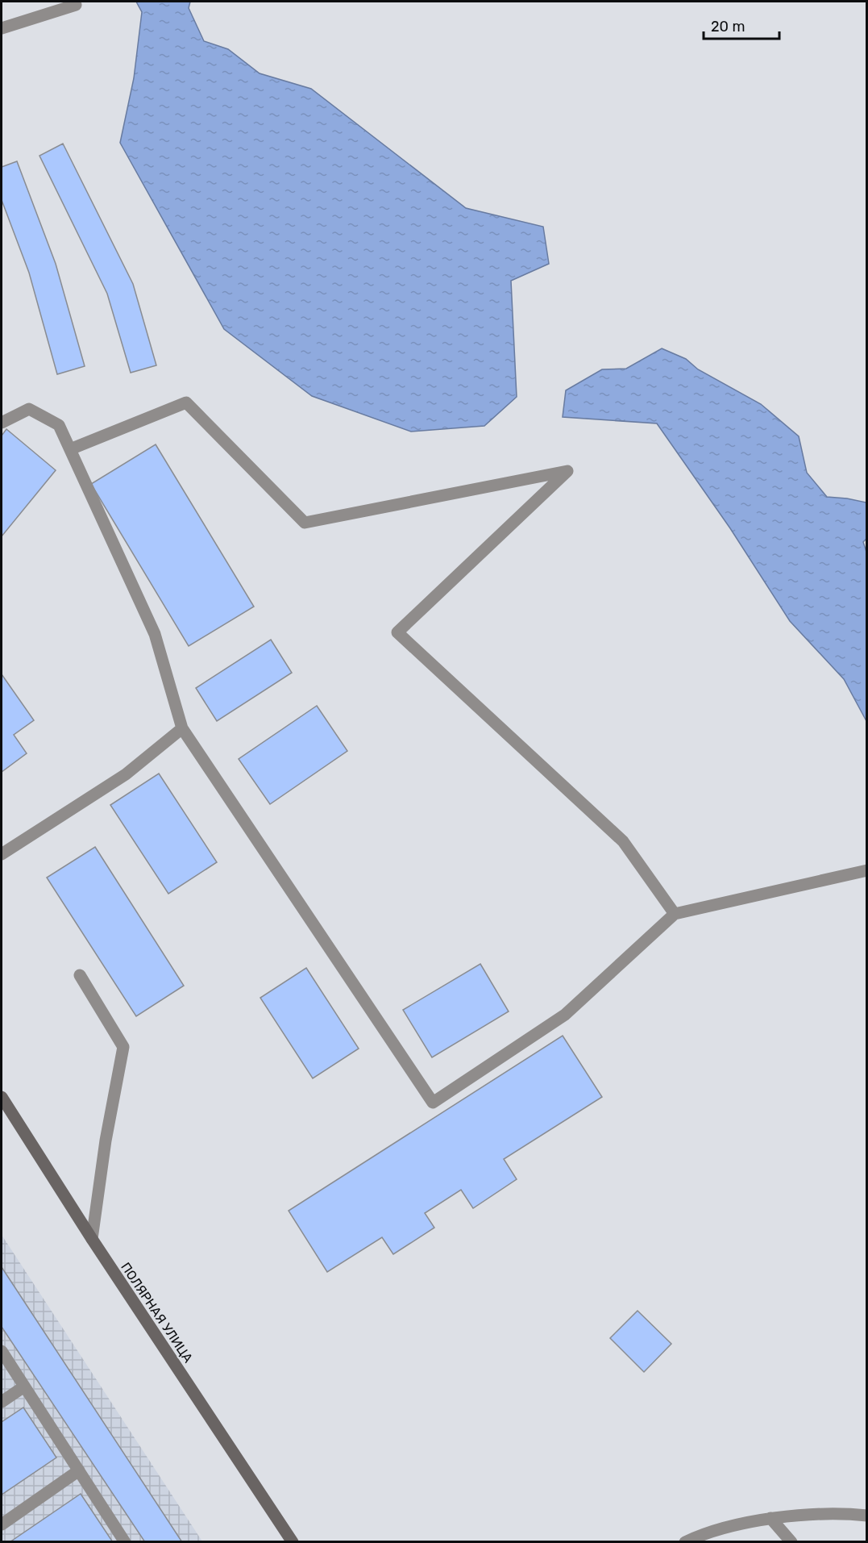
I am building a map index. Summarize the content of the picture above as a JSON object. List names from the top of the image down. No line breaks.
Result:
{"streets":{"main road":["ПОЛЯРНАЯ УЛИЦА"]},"scale_bar":"20 m"}
